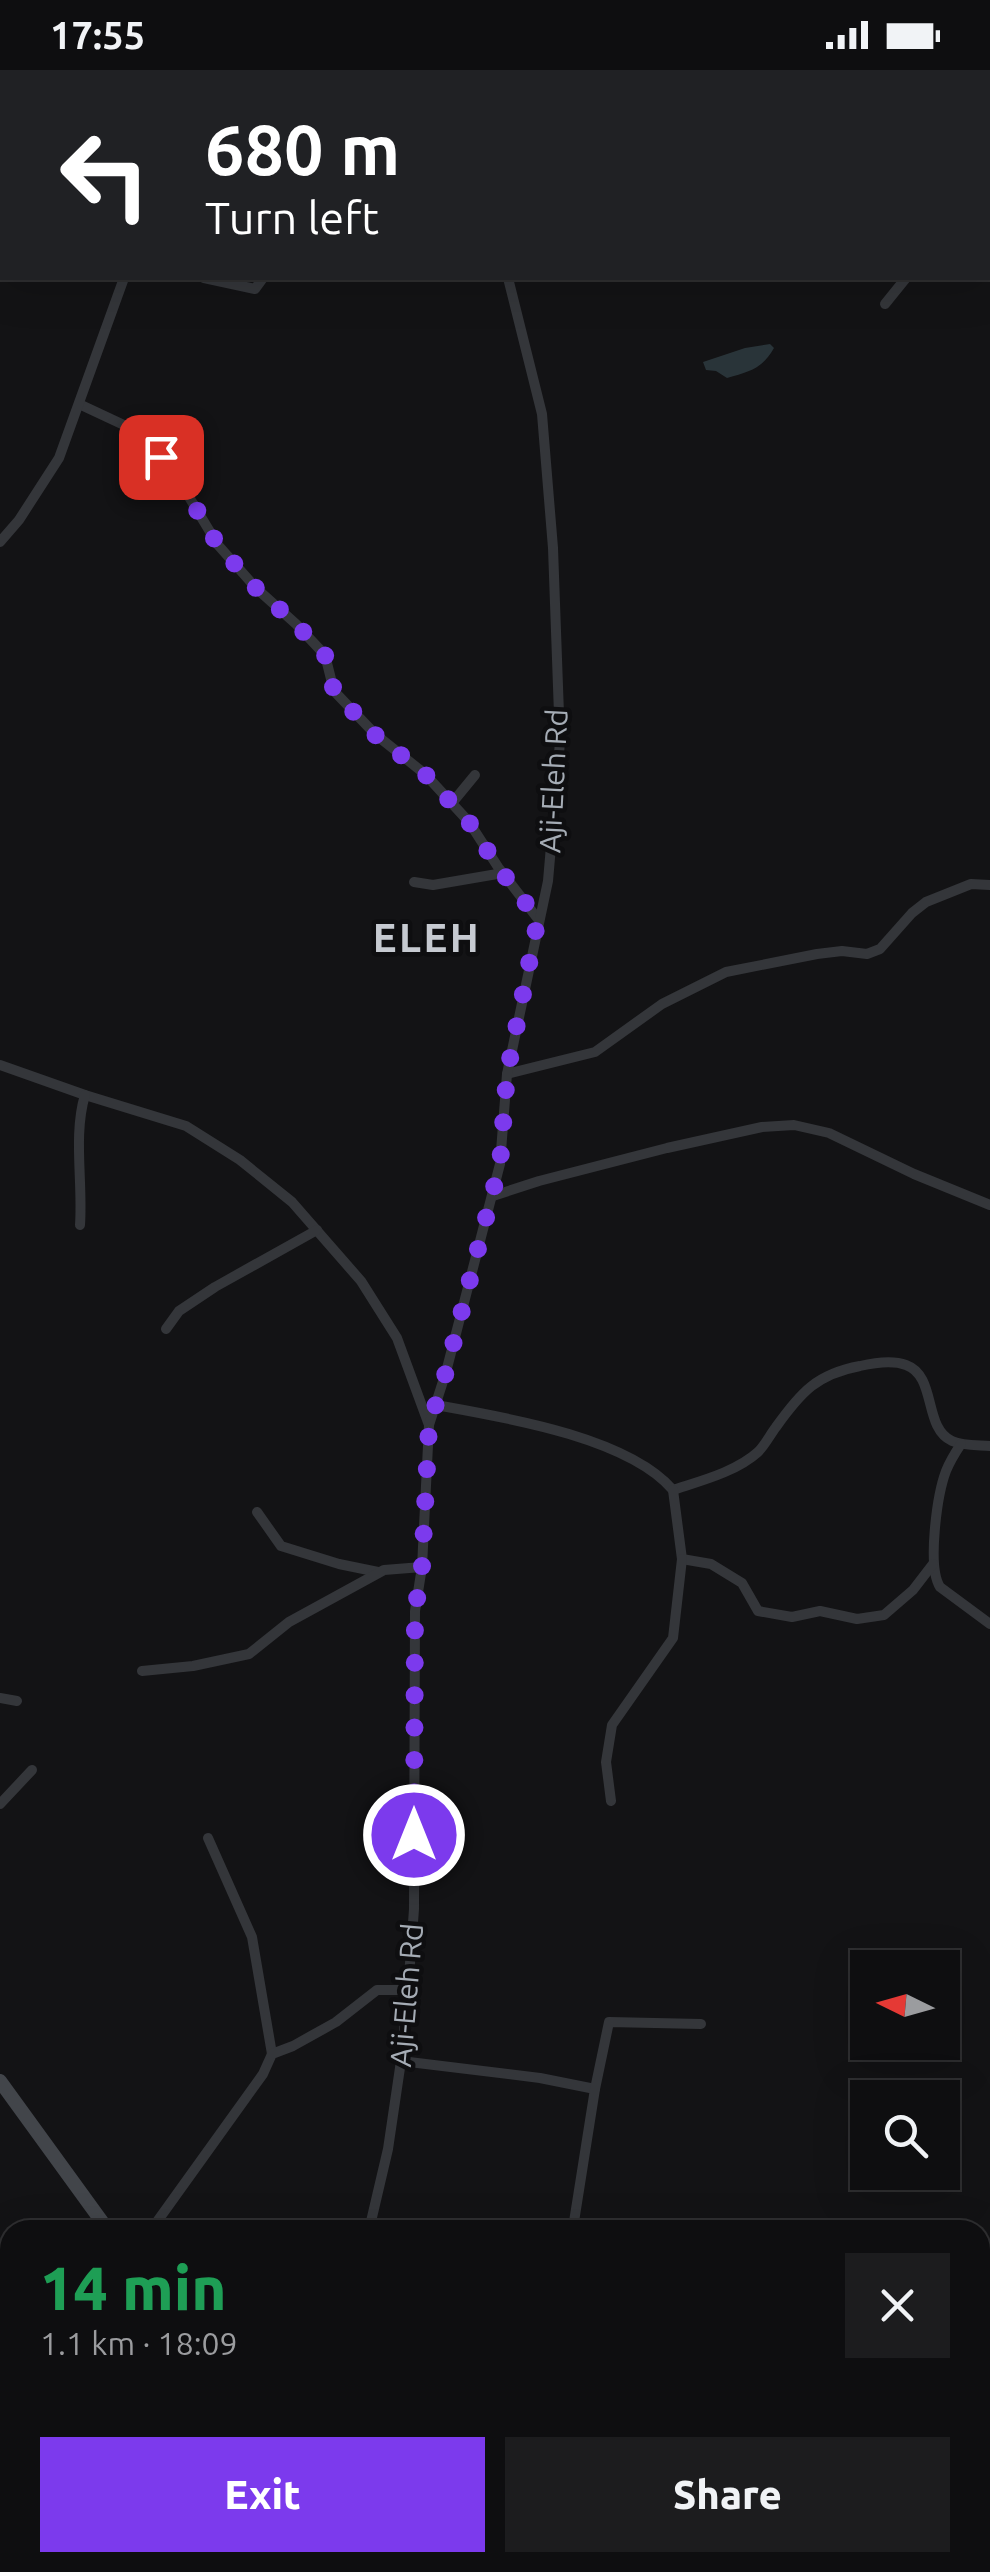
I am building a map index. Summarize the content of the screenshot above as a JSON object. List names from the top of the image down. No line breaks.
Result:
{"streets":{"street":["Aji-Eleh Rd"]},"districts":["ELEH"],"north":"left","page":{"status":"17:55","turn":["680 m","Turn left"],"heading":["14 min","1.1 km · 18:09"],"buttons":["Exit","Share"]}}
